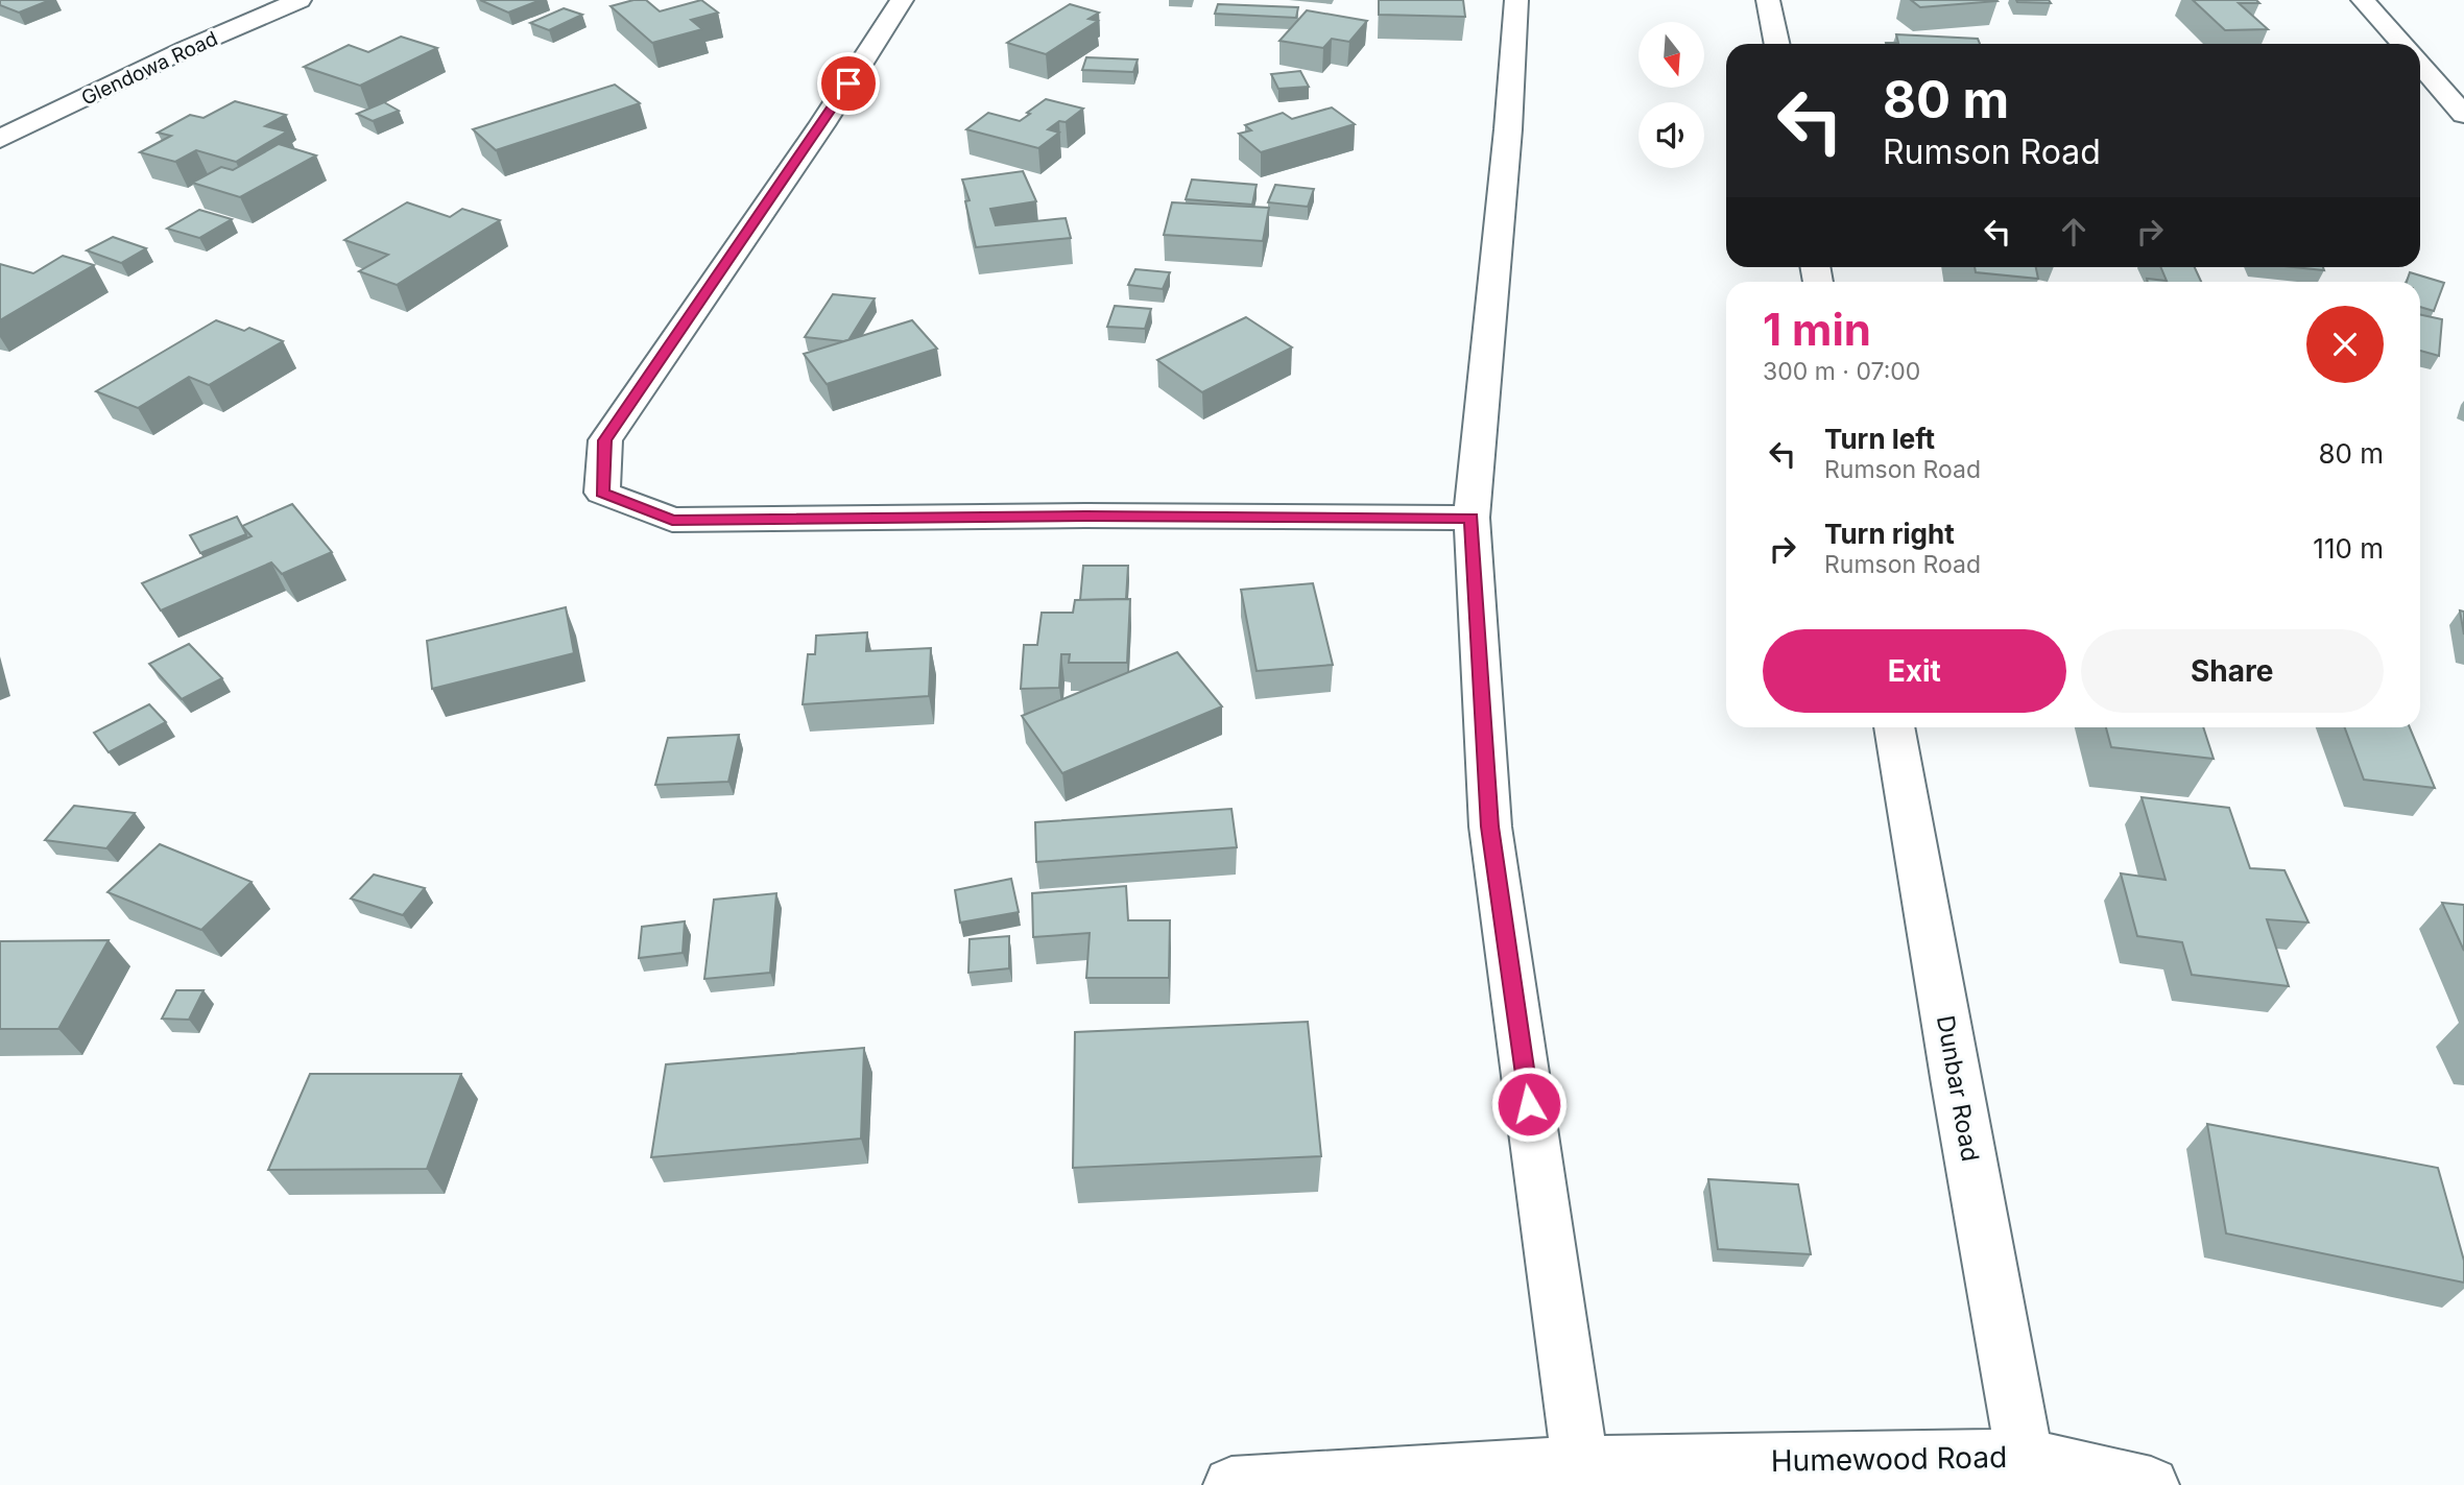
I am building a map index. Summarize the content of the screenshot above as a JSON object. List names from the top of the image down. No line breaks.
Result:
{"streets":{"street":["Glendowa Road","Dunbar Road","Humewood Road"]},"crossings":[["Dunbar Road","Humewood Road"]],"north":"bottom","page":{"turn":["80 m","Rumson Road"],"heading":["1 min","300 m · 07:00"],"list":[{"name":"Turn left","note":"Rumson Road","value":"80 m"},{"name":"Turn right","note":"Rumson Road","value":"110 m"}],"buttons":["Exit","Share"]}}
